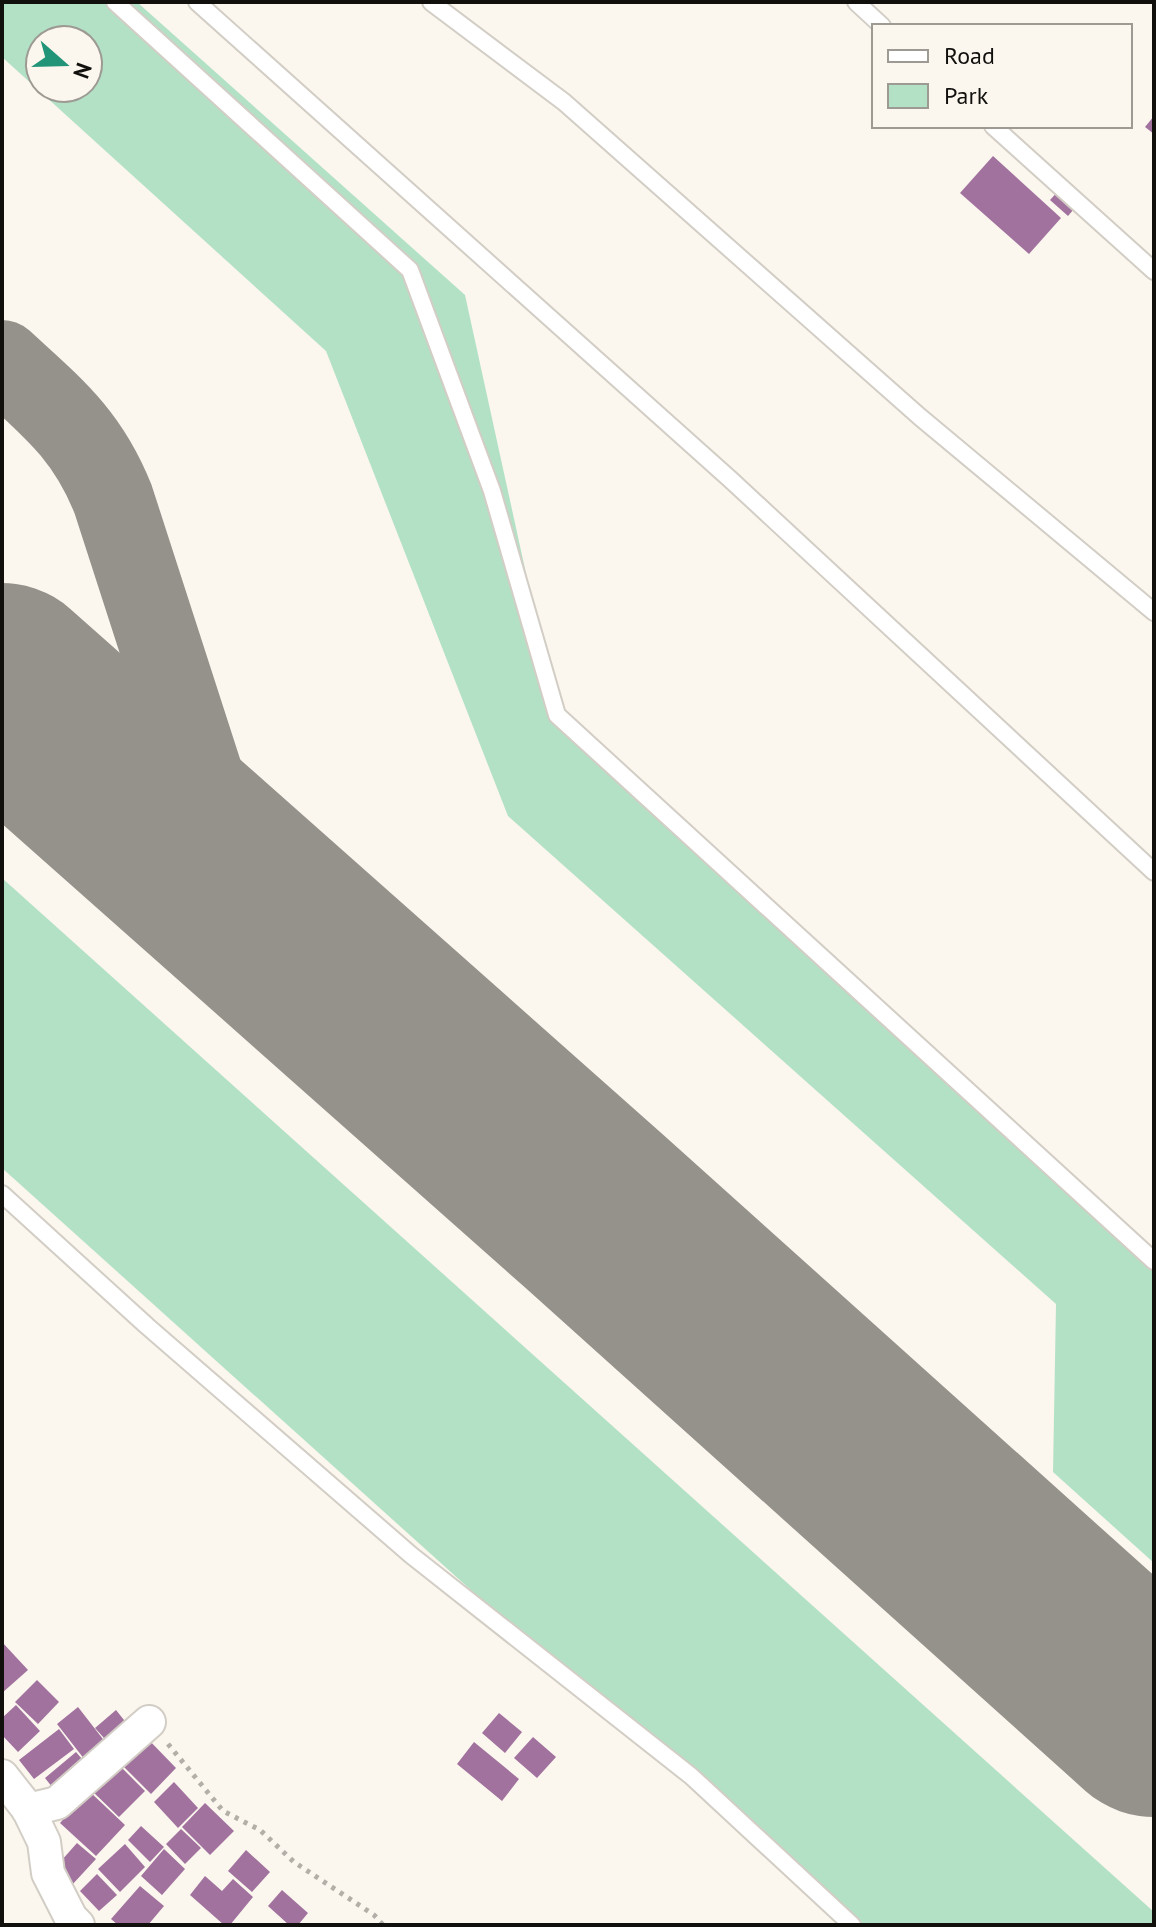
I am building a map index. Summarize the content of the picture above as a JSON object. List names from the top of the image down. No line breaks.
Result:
{"legend":["Road","Park"],"north":"right"}
